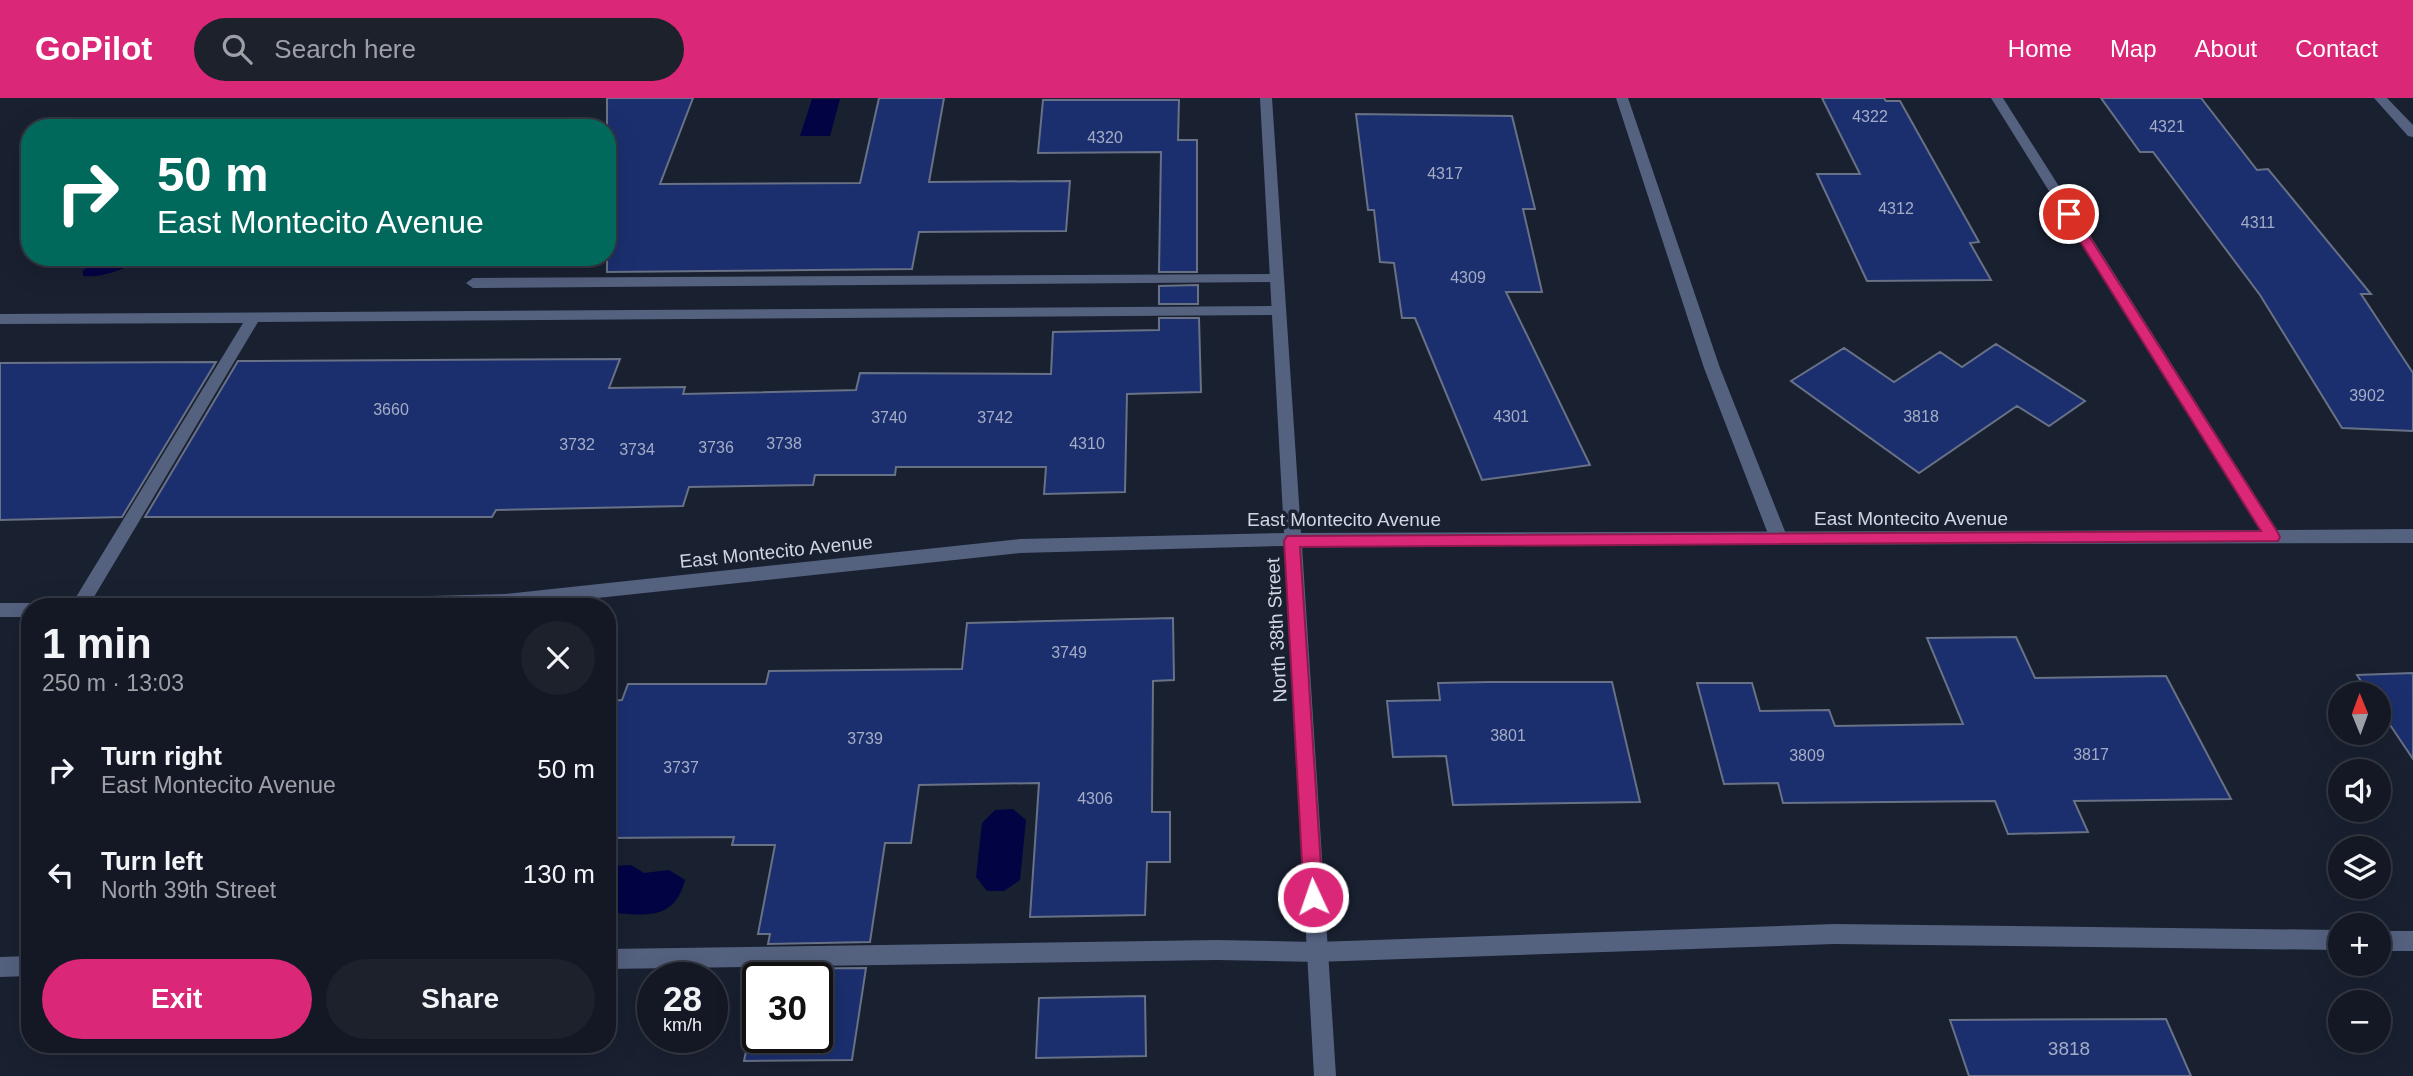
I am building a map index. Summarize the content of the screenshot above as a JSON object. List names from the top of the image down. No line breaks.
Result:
{"streets":{"street":["East Montecito Avenue","North 38th Street"]},"crossings":[["East Montecito Avenue","North 38th Street"]],"house_numbers":["4322","4321","4320","4317","4312","4311","4309","3902","3660","4301","3818","3740","3742","3738","4310","3732","3736","3734","3749","3801","3739","3817","3809","3737","4306","3818"],"north":"top","page":{"header":"GoPilot","search":"Search here","nav":["Home","Map","About","Contact"],"turn":["50 m","East Montecito Avenue"],"heading":["1 min","250 m · 13:03"],"map_buttons":["+","−"],"list":[{"name":"Turn right","note":"East Montecito Avenue","value":"50 m"},{"name":"Turn left","note":"North 39th Street","value":"130 m"}],"buttons":["Exit","Share"],"speed":"28 km/h","limit":"30"}}
